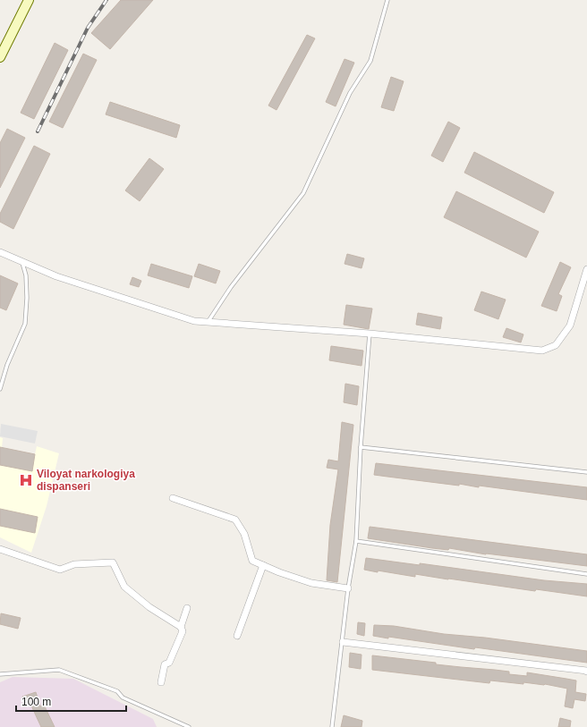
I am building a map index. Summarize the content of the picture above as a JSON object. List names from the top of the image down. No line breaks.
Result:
{"places":{"hospital":["Viloyat narkologiya dispanseri"]},"scale_bar":"100 m"}
